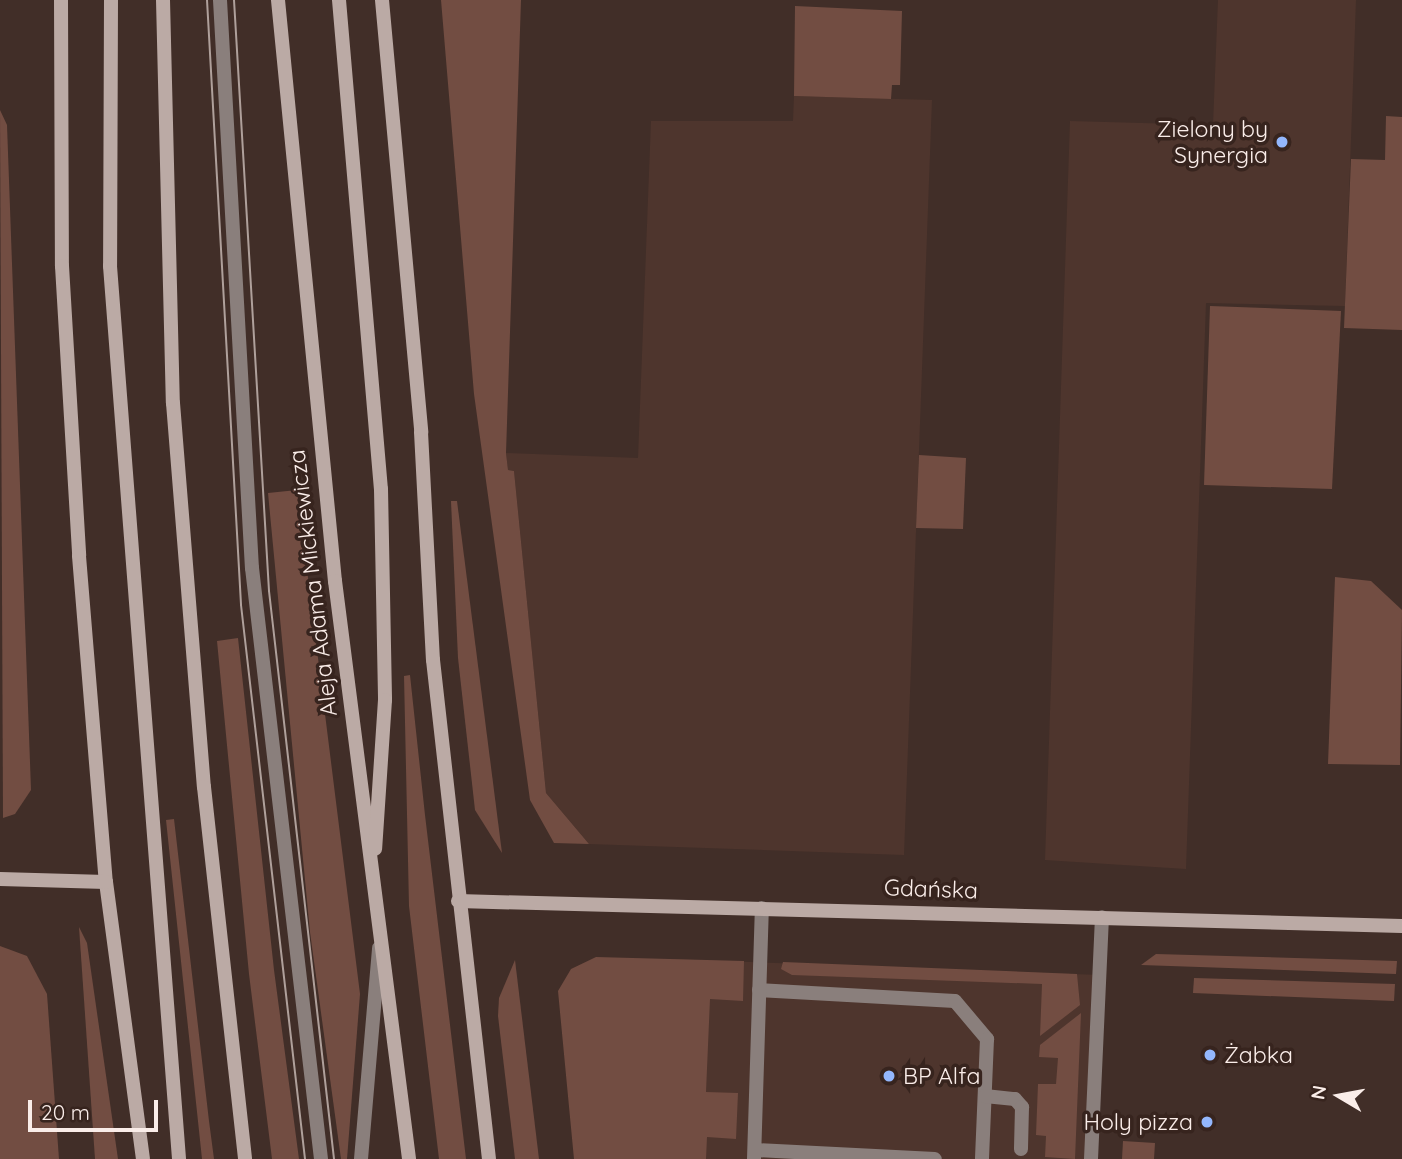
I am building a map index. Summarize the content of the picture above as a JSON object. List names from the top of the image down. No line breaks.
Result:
{"streets":{"main road":["Aleja Adama Mickiewicza","Gdańska"]},"places":["Zielony by Synergia","Żabka","BP Alfa","Holy pizza"],"scale_bar":"20 m","north":"left"}
